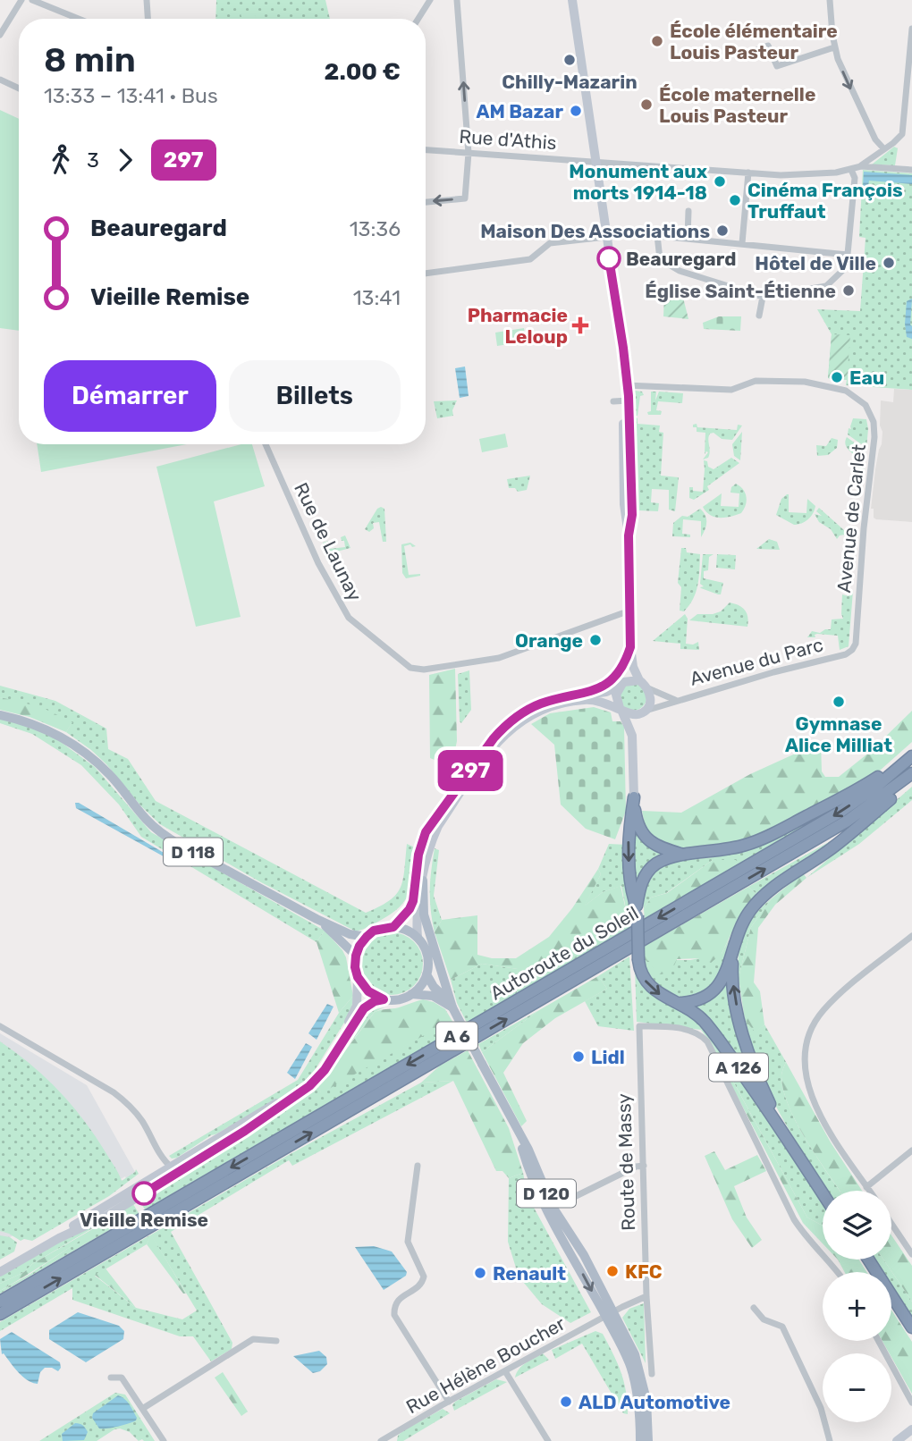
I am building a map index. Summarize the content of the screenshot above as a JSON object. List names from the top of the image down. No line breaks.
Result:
{"streets":{"highway":["Autoroute du Soleil","A 6","A 126"],"main road":["D 118","D 120"],"street":["Rue d'Athis","Avenue de Carlet","Rue de Launay","Avenue du Parc","Route de Massy","Rue Hélène Boucher"]},"crossings":[["Avenue de Carlet","Avenue du Parc"],["D 118","D 120"],["Autoroute du Soleil","A 126"],["D 120","Rue Hélène Boucher"]],"places":{"other":["École élémentaire Louis Pasteur","Chilly-Mazarin","École maternelle Louis Pasteur","AM Bazar","Monument aux morts 1914-18","Cinéma François Truffaut","Maison Des Associations","Beauregard","Hôtel de Ville","Église Saint-Étienne","Eau","Orange","Gymnase Alice Milliat","Lidl","Vieille Remise","KFC","Renault","ALD Automotive"],"health":["Pharmacie Leloup"]},"lines":["bus line 297"],"page":{"on_map":"297","heading":["8 min","13:33 – 13:41 · Bus","2.00 €"],"legs":["3","297"],"list":[{"name":"Beauregard","value":"13:36"},{"name":"Vieille Remise","value":"13:41"}],"buttons":["Démarrer","Billets"],"map_buttons":["+","−"]}}
